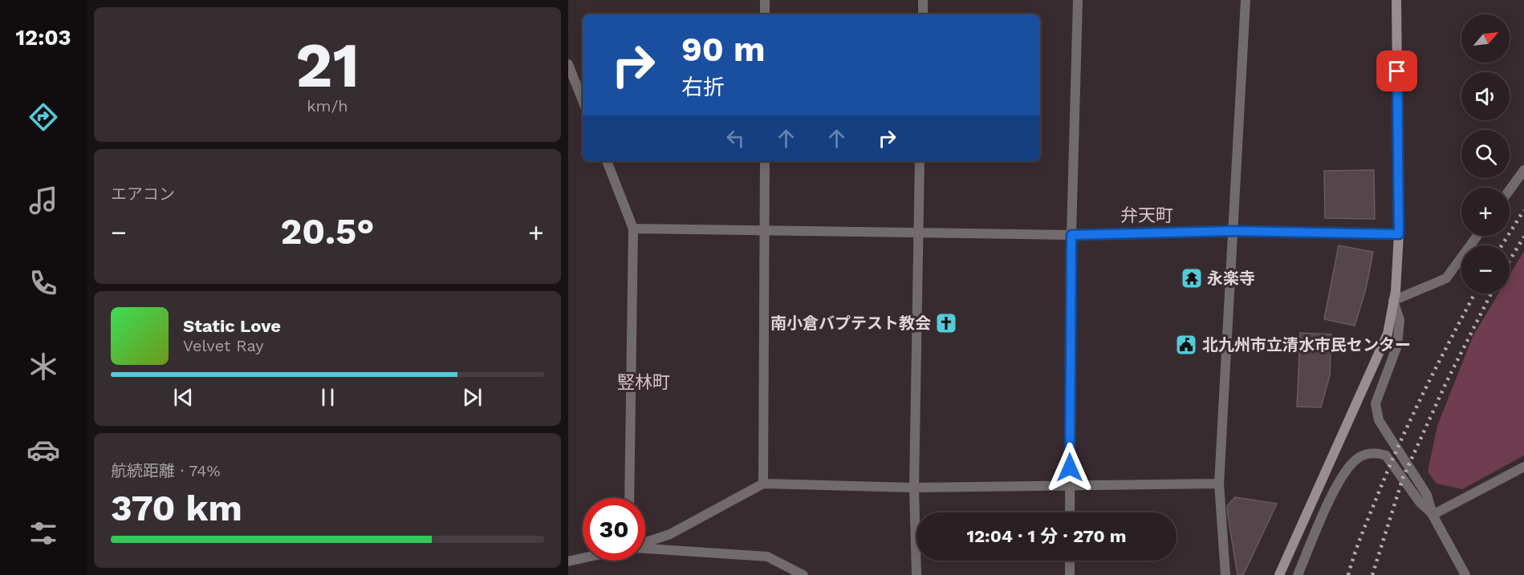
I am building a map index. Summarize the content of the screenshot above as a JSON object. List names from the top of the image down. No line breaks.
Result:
{"districts":["弁天町","竪林町"],"places":{"temple":["永楽寺"],"church":["南小倉バプテスト教会"],"public building":["北九州市立清水市民センター"]},"north":"top right","page":{"tabs":"12:03","tile":[["21","km/h"],"エアコン",["航続距離 · 74%","370 km"]],"map_buttons":["+","−"],"turn":["90 m","右折"],"heat":["−","20.5°","+"],"song":["Static Love","Velvet Ray"],"limit":"30","trip":"12:04 · 1 分 · 270 m"}}
